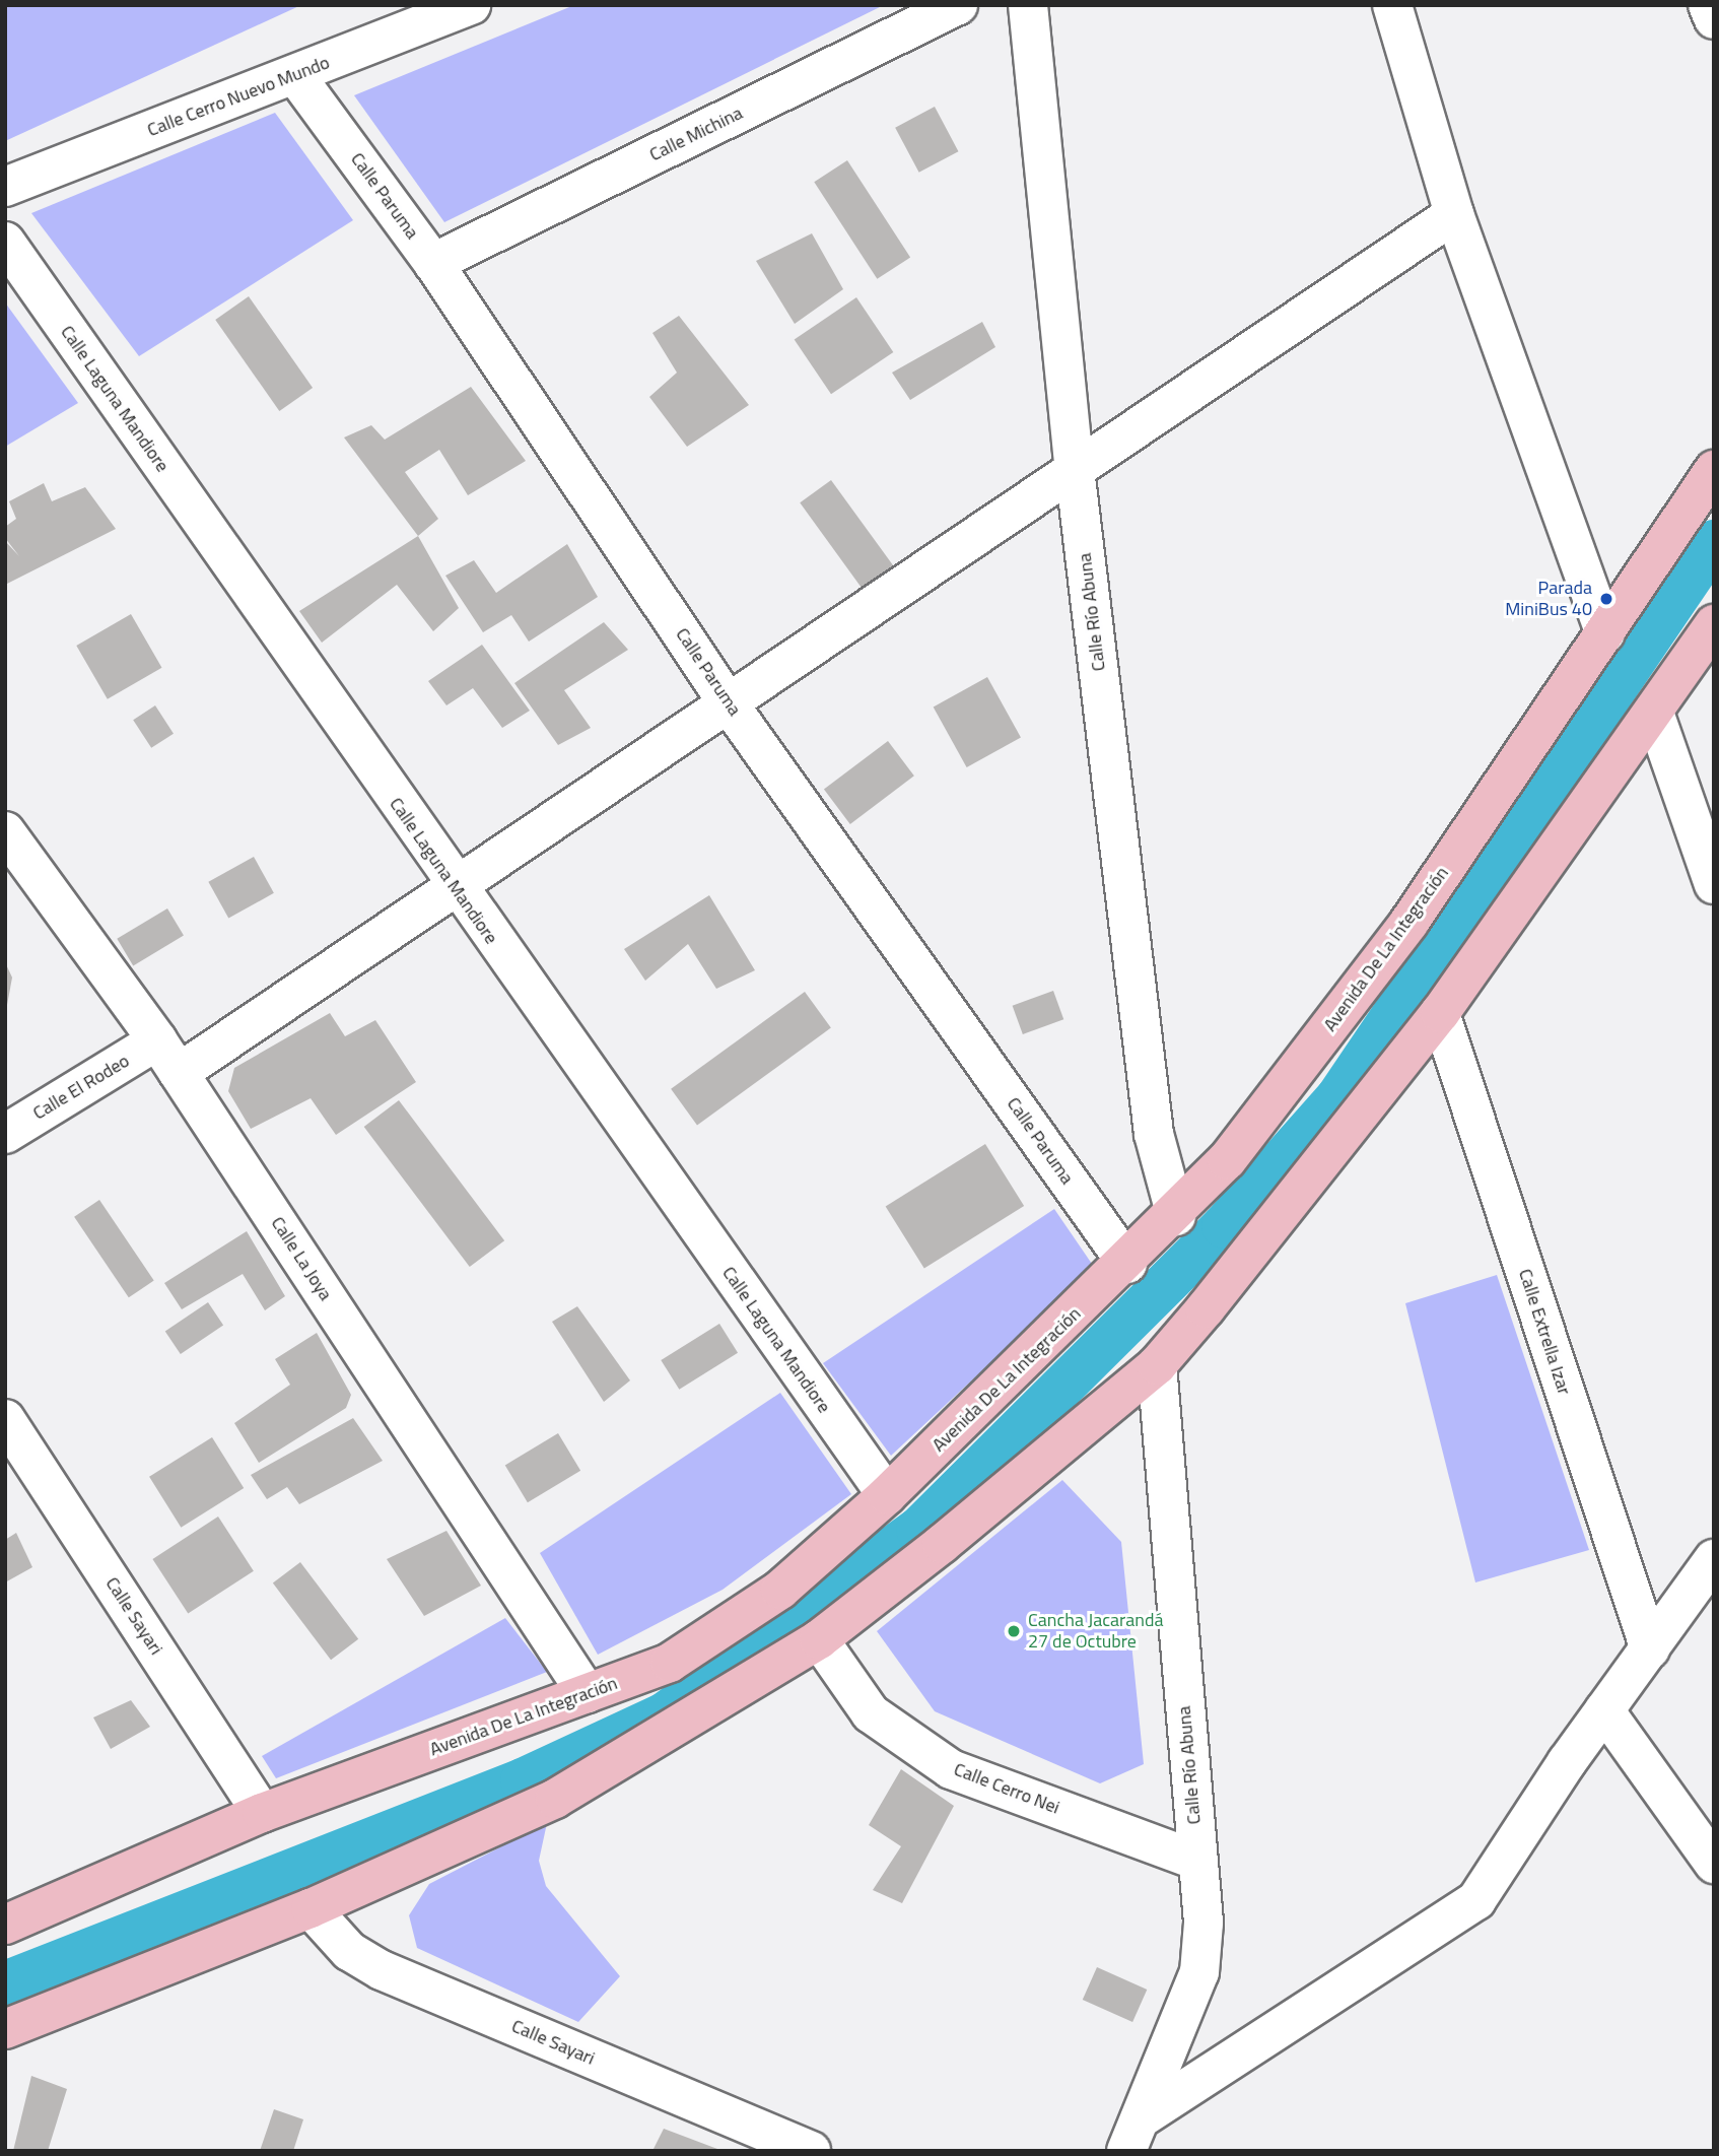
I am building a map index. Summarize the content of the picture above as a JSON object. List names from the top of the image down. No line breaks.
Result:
{"streets":{"main road":["Avenida De La Integración"],"street":["Calle Cerro Nuevo Mundo","Calle Michina","Calle Paruma","Calle Laguna Mandiore","Calle Río Abuna","Calle El Rodeo","Calle La Joya","Calle Extrella Izar","Calle Sayari","Calle Cerro Nei"]},"crossings":[["Calle Cerro Nuevo Mundo","Calle Paruma"],["Calle Michina","Calle Paruma"],["Calle Paruma","Avenida De La Integración"],["Calle Laguna Mandiore","Avenida De La Integración"],["Calle Río Abuna","Avenida De La Integración"],["Calle Río Abuna","Calle Cerro Nei"],["Avenida De La Integración","Calle La Joya"],["Avenida De La Integración","Calle Sayari"],["Calle El Rodeo","Calle La Joya"]],"places":["Parada MiniBus 40","Cancha Jacarandá 27 de Octubre"]}
